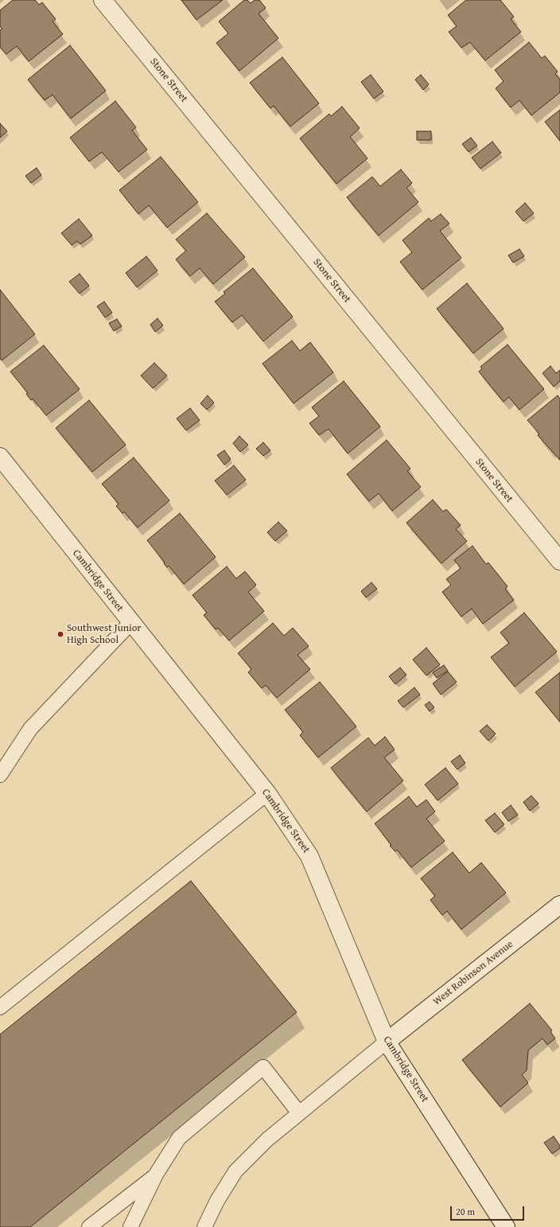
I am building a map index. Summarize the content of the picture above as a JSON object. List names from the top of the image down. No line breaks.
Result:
{"streets":{"street":["Stone Street","Cambridge Street","West Robinson Avenue"]},"crossings":[["Cambridge Street","West Robinson Avenue"]],"places":["Southwest Junior High School"],"scale_bar":"20 m"}
